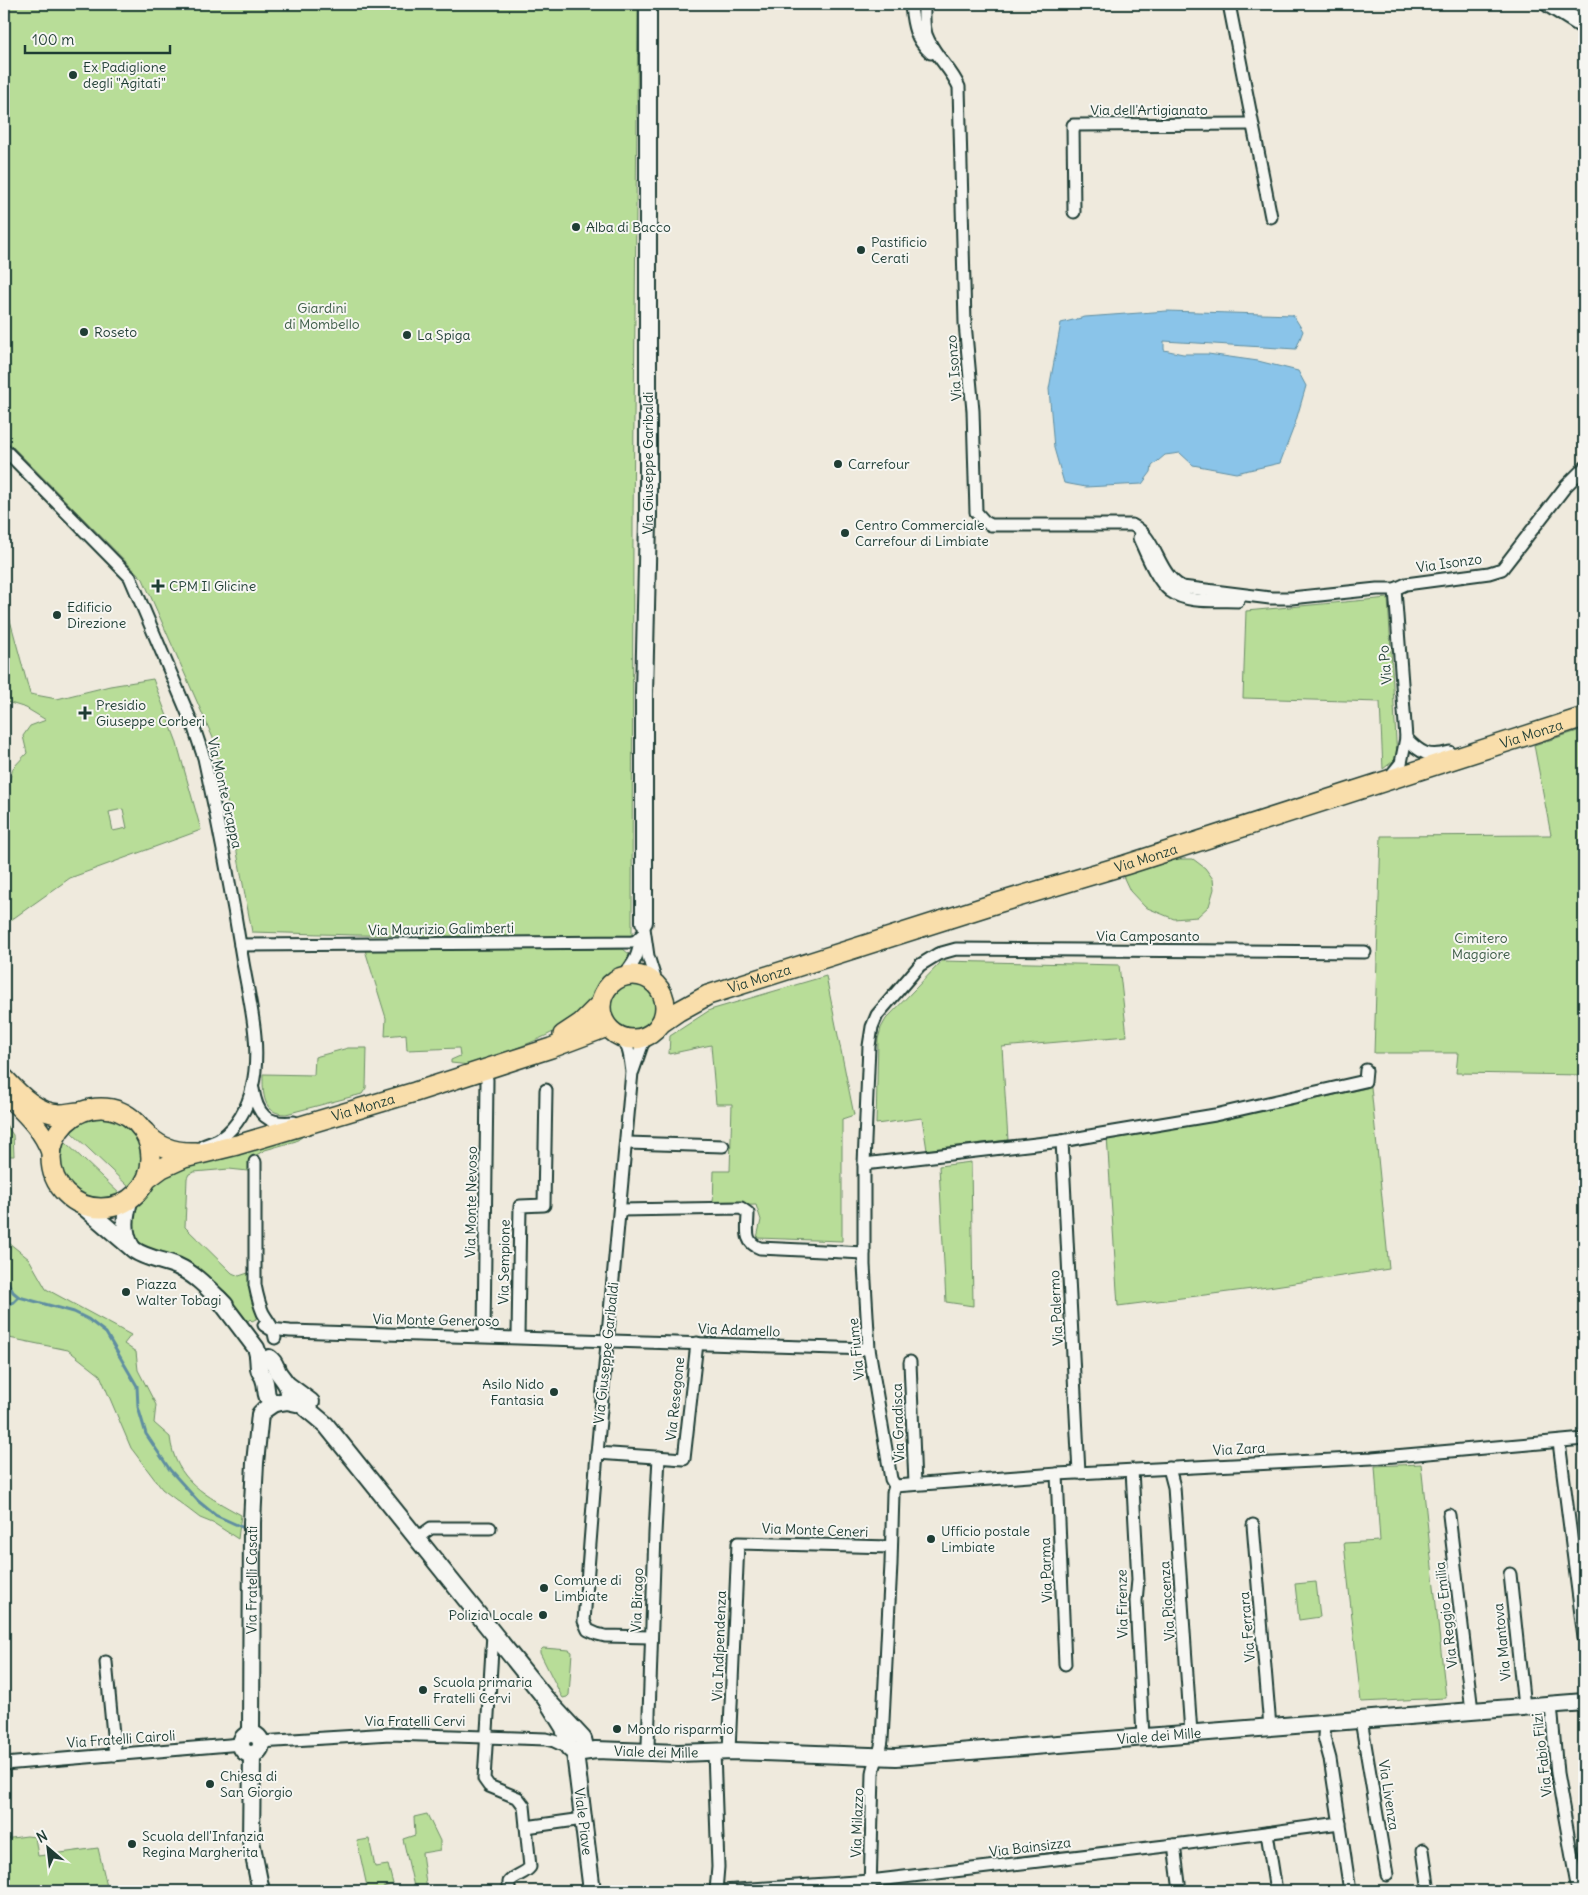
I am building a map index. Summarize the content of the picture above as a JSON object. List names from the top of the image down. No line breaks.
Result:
{"streets":{"main road":["Via Monza"],"street":["Via dell'Artigianato","Via Isonzo","Via Giuseppe Garibaldi","Via Po","Via Monte Grappa","Via Maurizio Galimberti","Via Camposanto","Via Monte Nevoso","Via Sempione","Via Palermo","Via Monte Generoso","Via Adamello","Via Fiume","Via Resegone","Via Gradisca","Via Zara","Via Monte Ceneri","Via Parma","Via Fratelli Casati","Via Birago","Via Piacenza","Via Firenze","Via Reggio Emilia","Via Ferrara","Via Mantova","Via Indipendenza","Via Fratelli Cervi","Viale dei Mille","Via Fratelli Cairoli","Via Fabio Filzi","Via Livenza","Viale Piave","Via Milazzo","Via Bainsizza"]},"crossings":[["Via Isonzo","Via Po"],["Via Giuseppe Garibaldi","Via Monza"],["Via Giuseppe Garibaldi","Via Maurizio Galimberti"],["Via Giuseppe Garibaldi","Via Monte Generoso"],["Via Giuseppe Garibaldi","Via Adamello"],["Via Giuseppe Garibaldi","Via Birago"],["Via Po","Via Monza"],["Via Monza","Via Monte Grappa"],["Via Monza","Via Monte Nevoso"],["Via Monte Grappa","Via Maurizio Galimberti"],["Via Camposanto","Via Fiume"],["Via Monte Nevoso","Via Monte Generoso"],["Via Sempione","Via Monte Generoso"],["Via Palermo","Via Zara"],["Via Monte Generoso","Via Adamello"],["Via Adamello","Via Fiume"],["Via Adamello","Via Resegone"],["Via Fiume","Via Zara"],["Via Fiume","Via Monte Ceneri"],["Via Fiume","Viale dei Mille"],["Via Fiume","Via Milazzo"],["Via Resegone","Via Birago"],["Via Gradisca","Via Zara"],["Via Zara","Via Parma"],["Via Zara","Via Piacenza"],["Via Zara","Via Firenze"],["Via Monte Ceneri","Via Indipendenza"],["Via Fratelli Casati","Via Fratelli Cervi"],["Via Fratelli Casati","Via Fratelli Cairoli"],["Via Birago","Viale dei Mille"],["Via Piacenza","Viale dei Mille"],["Via Firenze","Viale dei Mille"],["Via Reggio Emilia","Viale dei Mille"],["Via Ferrara","Viale dei Mille"],["Via Mantova","Viale dei Mille"],["Via Indipendenza","Viale dei Mille"],["Via Fratelli Cervi","Viale dei Mille"],["Via Fratelli Cervi","Via Fratelli Cairoli"],["Via Fratelli Cervi","Viale Piave"],["Viale dei Mille","Via Fabio Filzi"],["Viale dei Mille","Via Livenza"],["Viale dei Mille","Viale Piave"],["Viale dei Mille","Via Milazzo"],["Via Milazzo","Via Bainsizza"]],"parks":["Giardini di Mombello","Cimitero Maggiore"],"places":{"other":["Ex Padiglione degli \"Agitati\"","Alba di Bacco","Pastificio Cerati","Roseto","La Spiga","Carrefour","Centro Commerciale Carrefour di Limbiate","Edificio Direzione","Piazza Walter Tobagi","Asilo Nido Fantasia","Ufficio postale Limbiate","Comune di Limbiate","Polizia Locale","Scuola primaria Fratelli Cervi","Mondo risparmio","Chiesa di San Giorgio","Scuola dell'Infanzia Regina Margherita"],"health":["CPM Il Glicine","Presidio Giuseppe Corberi"]},"scale_bar":"100 m","north":"top left"}
